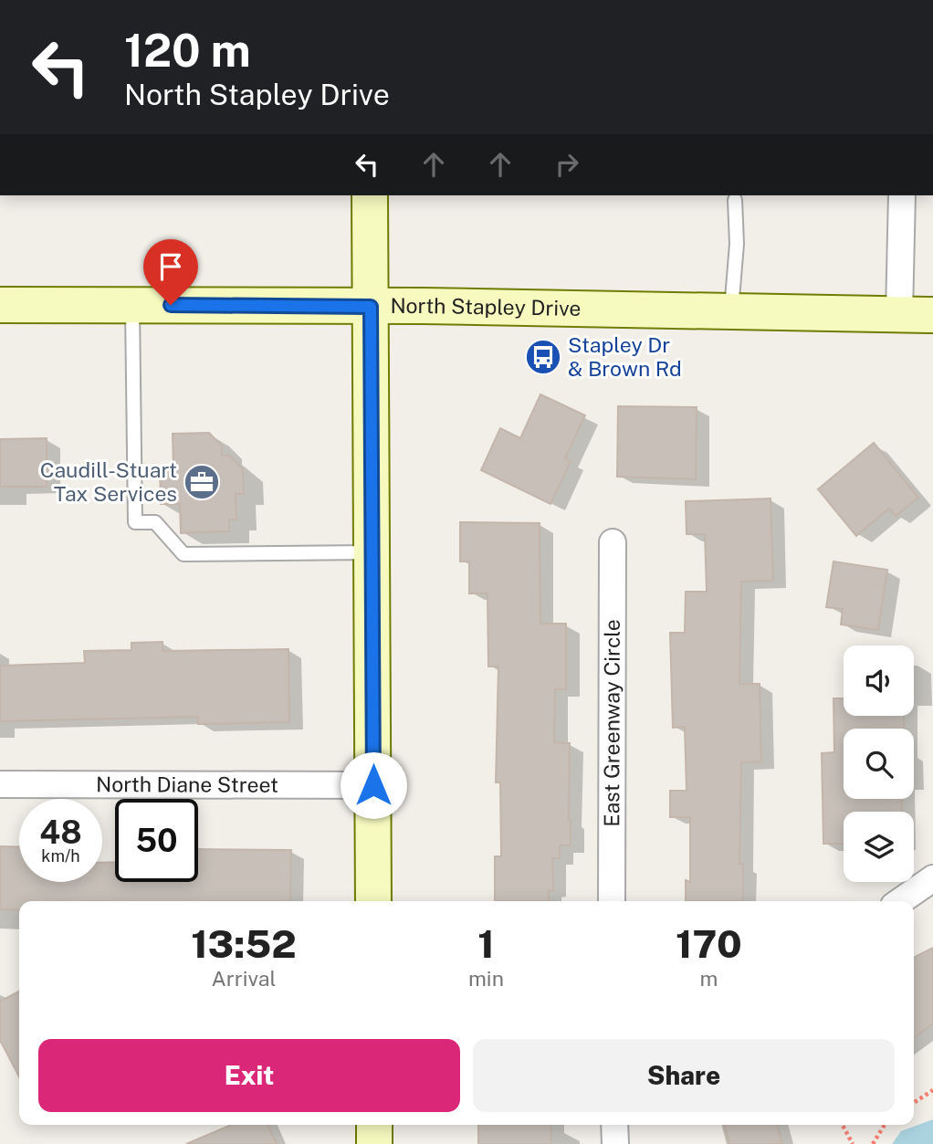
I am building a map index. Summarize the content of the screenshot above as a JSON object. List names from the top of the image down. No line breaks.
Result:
{"streets":{"main road":["North Stapley Drive"],"street":["East Greenway Circle","North Diane Street"]},"places":{"bus stop":["Stapley Dr & Brown Rd"],"office":["Caudill-Stuart Tax Services"]},"page":{"turn":["120 m","North Stapley Drive"],"speed":"48 km/h","limit":"50","eta":["13:52","Arrival","1","min","170","m"],"buttons":["Exit","Share"]}}
